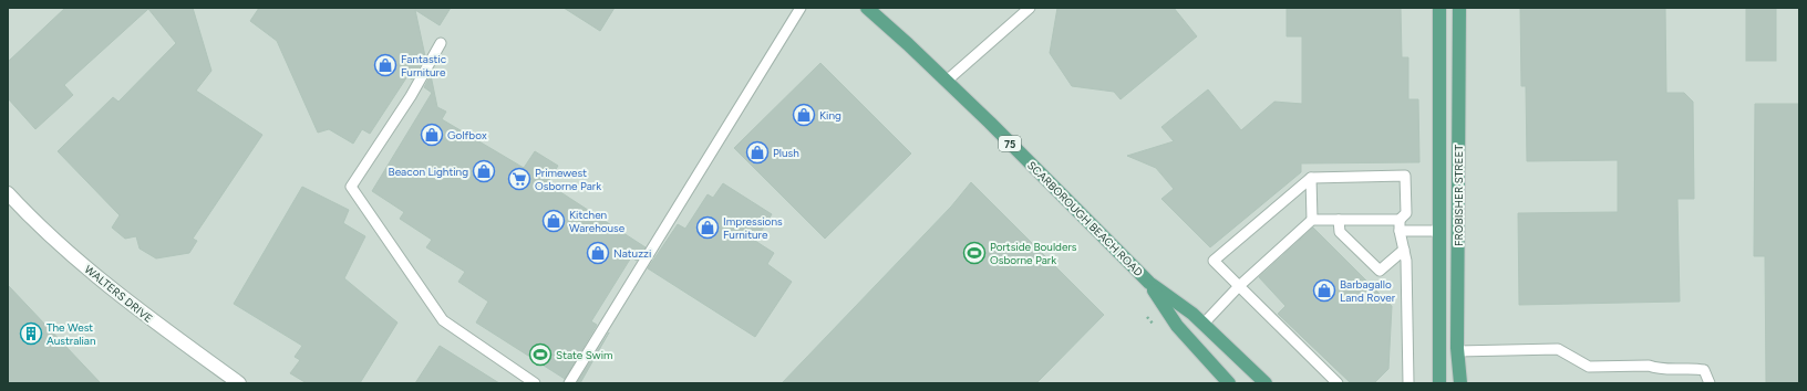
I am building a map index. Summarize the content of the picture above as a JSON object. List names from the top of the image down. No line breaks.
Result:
{"streets":{"main road":["75","FROBISHER STREET","SCARBOROUGH BEACH ROAD"],"street":["WALTERS DRIVE"]},"places":{"shop":["Fantastic Furniture","King","Golfbox","Plush","Beacon Lighting","Kitchen Warehouse","Impressions Furniture","Natuzzi","Barbagallo Land Rover"],"supermarket":["Primewest Osborne Park"],"sports":["Portside Boulders Osborne Park","State Swim"],"building":["The West Australian"]}}
